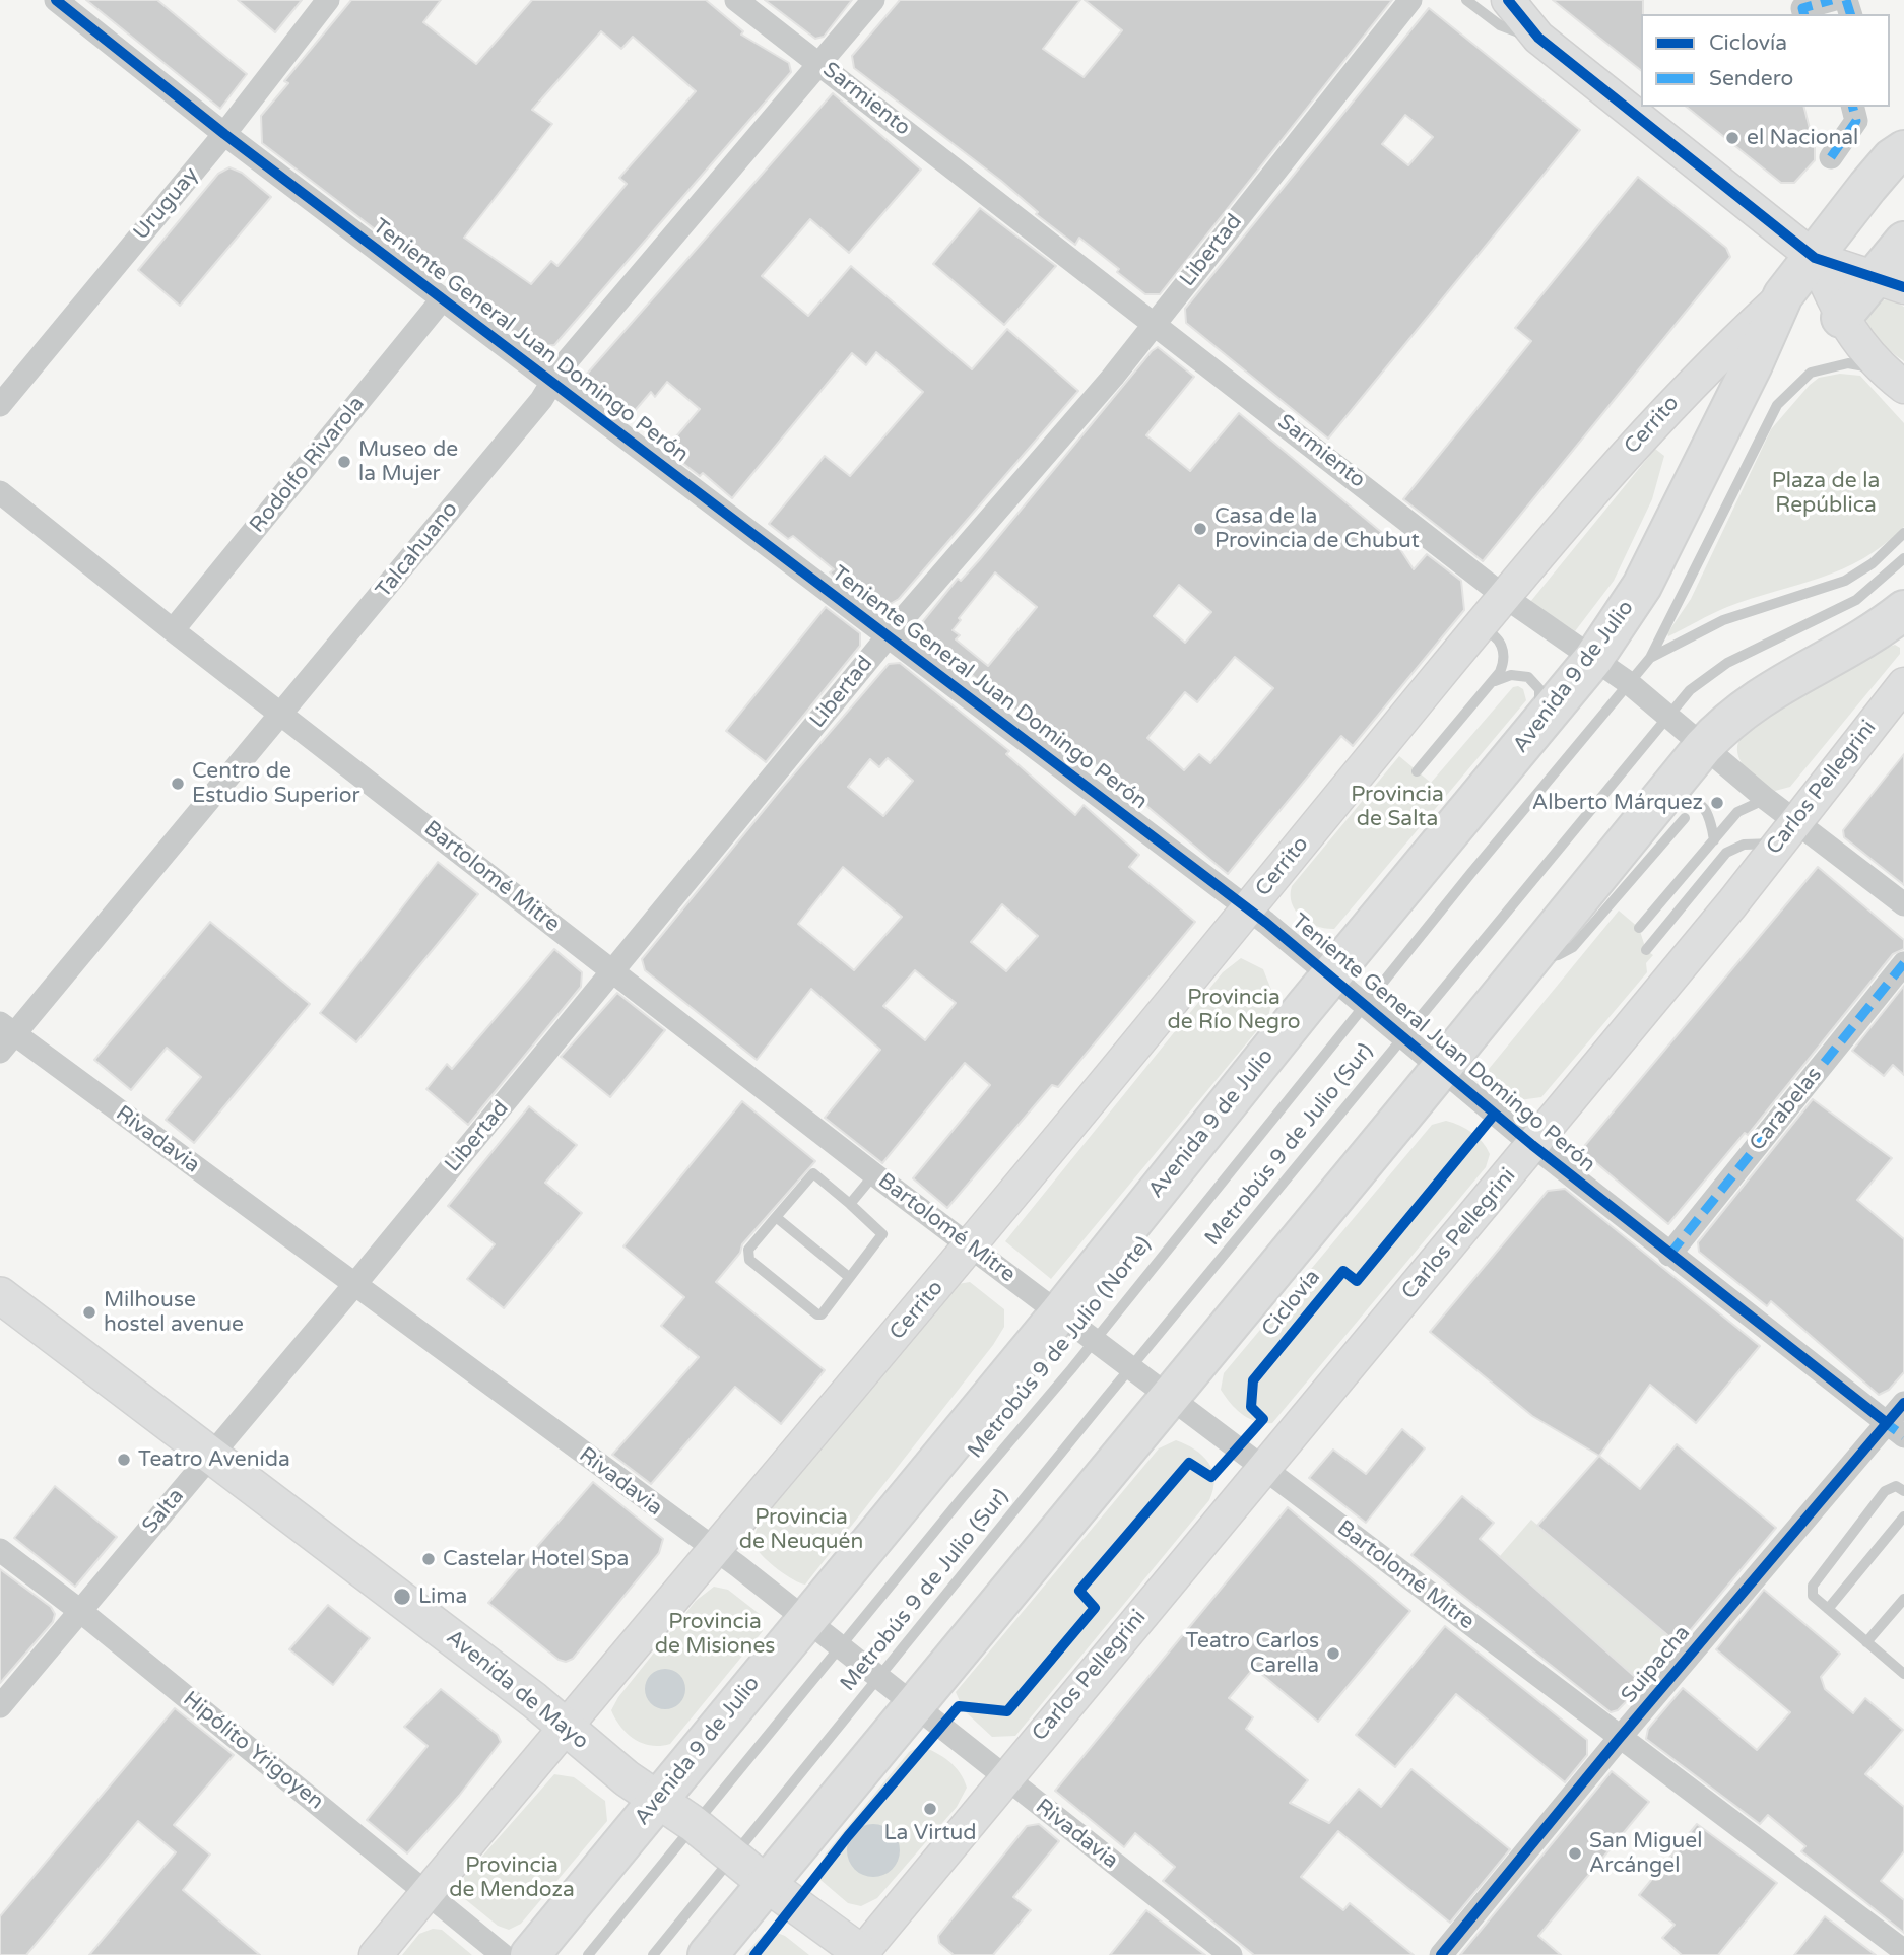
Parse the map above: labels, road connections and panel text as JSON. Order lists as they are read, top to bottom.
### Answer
{
  "streets": {
    "highway": ["Avenida 9 de Julio"],
    "main road": ["Avenida de Mayo"],
    "street": [
      "Sarmiento",
      "Uruguay",
      "Libertad",
      "Teniente General Juan Domingo Perón",
      "Cerrito",
      "Rodolfo Rivarola",
      "Talcahuano",
      "Carlos Pellegrini",
      "Bartolomé Mitre",
      "Carabelas",
      "Rivadavia",
      "Salta",
      "Suipacha",
      "Hipólito Yrigoyen"
    ],
    "lane": ["Metrobús 9 de Julio (Sur)", "Metrobús 9 de Julio (Norte)"],
    "cycle path": ["Ciclovía"]
  },
  "crossings": [
    ["Sarmiento", "Libertad"],
    ["Sarmiento", "Cerrito"],
    ["Sarmiento", "Talcahuano"],
    ["Sarmiento", "Avenida 9 de Julio"],
    ["Sarmiento", "Carlos Pellegrini"],
    ["Sarmiento", "Metrobús 9 de Julio (Sur)"],
    ["Sarmiento", "Metrobús 9 de Julio (Norte)"],
    ["Uruguay", "Teniente General Juan Domingo Perón"],
    ["Libertad", "Teniente General Juan Domingo Perón"],
    ["Libertad", "Bartolomé Mitre"],
    ["Libertad", "Rivadavia"],
    ["Libertad", "Salta"],
    ["Teniente General Juan Domingo Perón", "Cerrito"],
    ["Teniente General Juan Domingo Perón", "Rodolfo Rivarola"],
    ["Teniente General Juan Domingo Perón", "Talcahuano"],
    ["Teniente General Juan Domingo Perón", "Avenida 9 de Julio"],
    ["Teniente General Juan Domingo Perón", "Carlos Pellegrini"],
    ["Teniente General Juan Domingo Perón", "Carabelas"],
    ["Teniente General Juan Domingo Perón", "Metrobús 9 de Julio (Sur)"],
    ["Teniente General Juan Domingo Perón", "Metrobús 9 de Julio (Norte)"],
    ["Teniente General Juan Domingo Perón", "Suipacha"],
    ["Cerrito", "Avenida 9 de Julio"],
    ["Cerrito", "Bartolomé Mitre"],
    ["Cerrito", "Rivadavia"],
    ["Rodolfo Rivarola", "Bartolomé Mitre"],
    ["Talcahuano", "Bartolomé Mitre"],
    ["Talcahuano", "Rivadavia"],
    ["Avenida 9 de Julio", "Bartolomé Mitre"],
    ["Avenida 9 de Julio", "Rivadavia"],
    ["Avenida 9 de Julio", "Avenida de Mayo"],
    ["Carlos Pellegrini", "Bartolomé Mitre"],
    ["Carlos Pellegrini", "Rivadavia"],
    ["Carlos Pellegrini", "Avenida de Mayo"],
    ["Bartolomé Mitre", "Metrobús 9 de Julio (Sur)"],
    ["Bartolomé Mitre", "Metrobús 9 de Julio (Norte)"],
    ["Bartolomé Mitre", "Suipacha"],
    ["Rivadavia", "Metrobús 9 de Julio (Sur)"],
    ["Rivadavia", "Metrobús 9 de Julio (Norte)"],
    ["Rivadavia", "Salta"],
    ["Metrobús 9 de Julio (Sur)", "Avenida de Mayo"],
    ["Metrobús 9 de Julio (Norte)", "Avenida de Mayo"],
    ["Salta", "Avenida de Mayo"],
    ["Salta", "Hipólito Yrigoyen"]
  ],
  "parks": [
    "Plaza de la República",
    "Provincia de Salta",
    "Provincia de Río Negro",
    "Provincia de Neuquén",
    "Provincia de Misiones",
    "Provincia de Mendoza"
  ],
  "places": [
    "el Nacional",
    "Museo de la Mujer",
    "Casa de la Provincia de Chubut",
    "Centro de Estudio Superior",
    "Alberto Márquez",
    "Milhouse hostel avenue",
    "Teatro Avenida",
    "Castelar Hotel Spa",
    "Lima",
    "Teatro Carlos Carella",
    "La Virtud",
    "San Miguel Arcángel"
  ],
  "legend": ["Ciclovía", "Sendero"]
}
